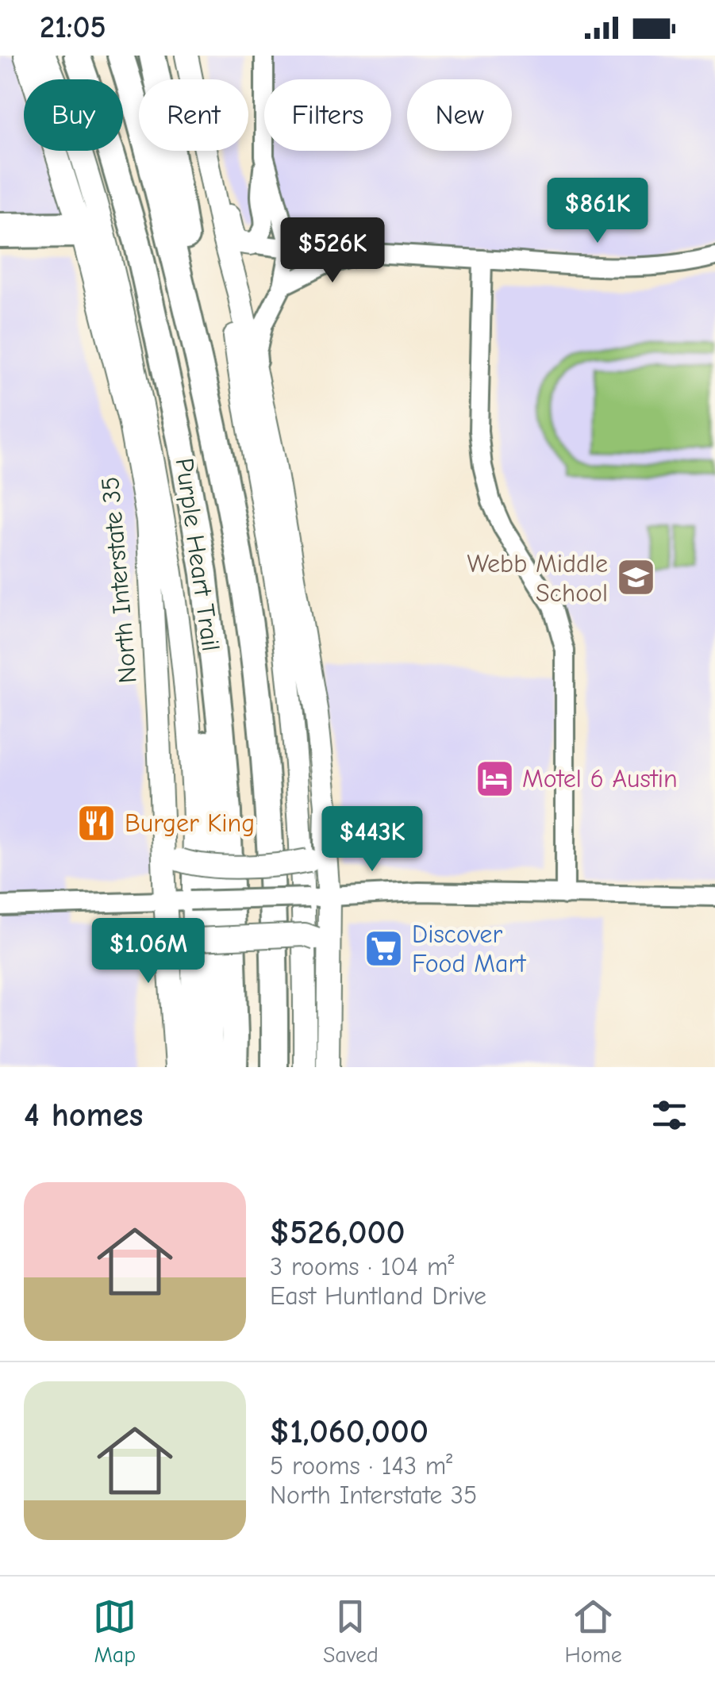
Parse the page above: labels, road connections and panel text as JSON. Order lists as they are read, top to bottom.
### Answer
{
  "streets": {
    "highway": ["Purple Heart Trail"],
    "main road": ["North Interstate 35"]
  },
  "places": {
    "school or university": ["Webb Middle School"],
    "hotel": ["Motel 6 Austin"],
    "restaurant": ["Burger King"],
    "supermarket": ["Discover Food Mart"]
  },
  "page": {
    "status": "21:05",
    "chip": [
      "Buy",
      "Rent",
      "Filters",
      "New"
    ],
    "price": [
      "$861K",
      "$526K",
      "$443K",
      "$1.06M"
    ],
    "heading": "4 homes",
    "list": [
      {
        "name": "$526,000",
        "note": "3 rooms · 104 m² · East Huntland Drive"
      },
      {
        "name": "$1,060,000",
        "note": "5 rooms · 143 m² · North Interstate 35"
      }
    ],
    "tabs": ["Map", "Saved", "Home"]
  }
}
